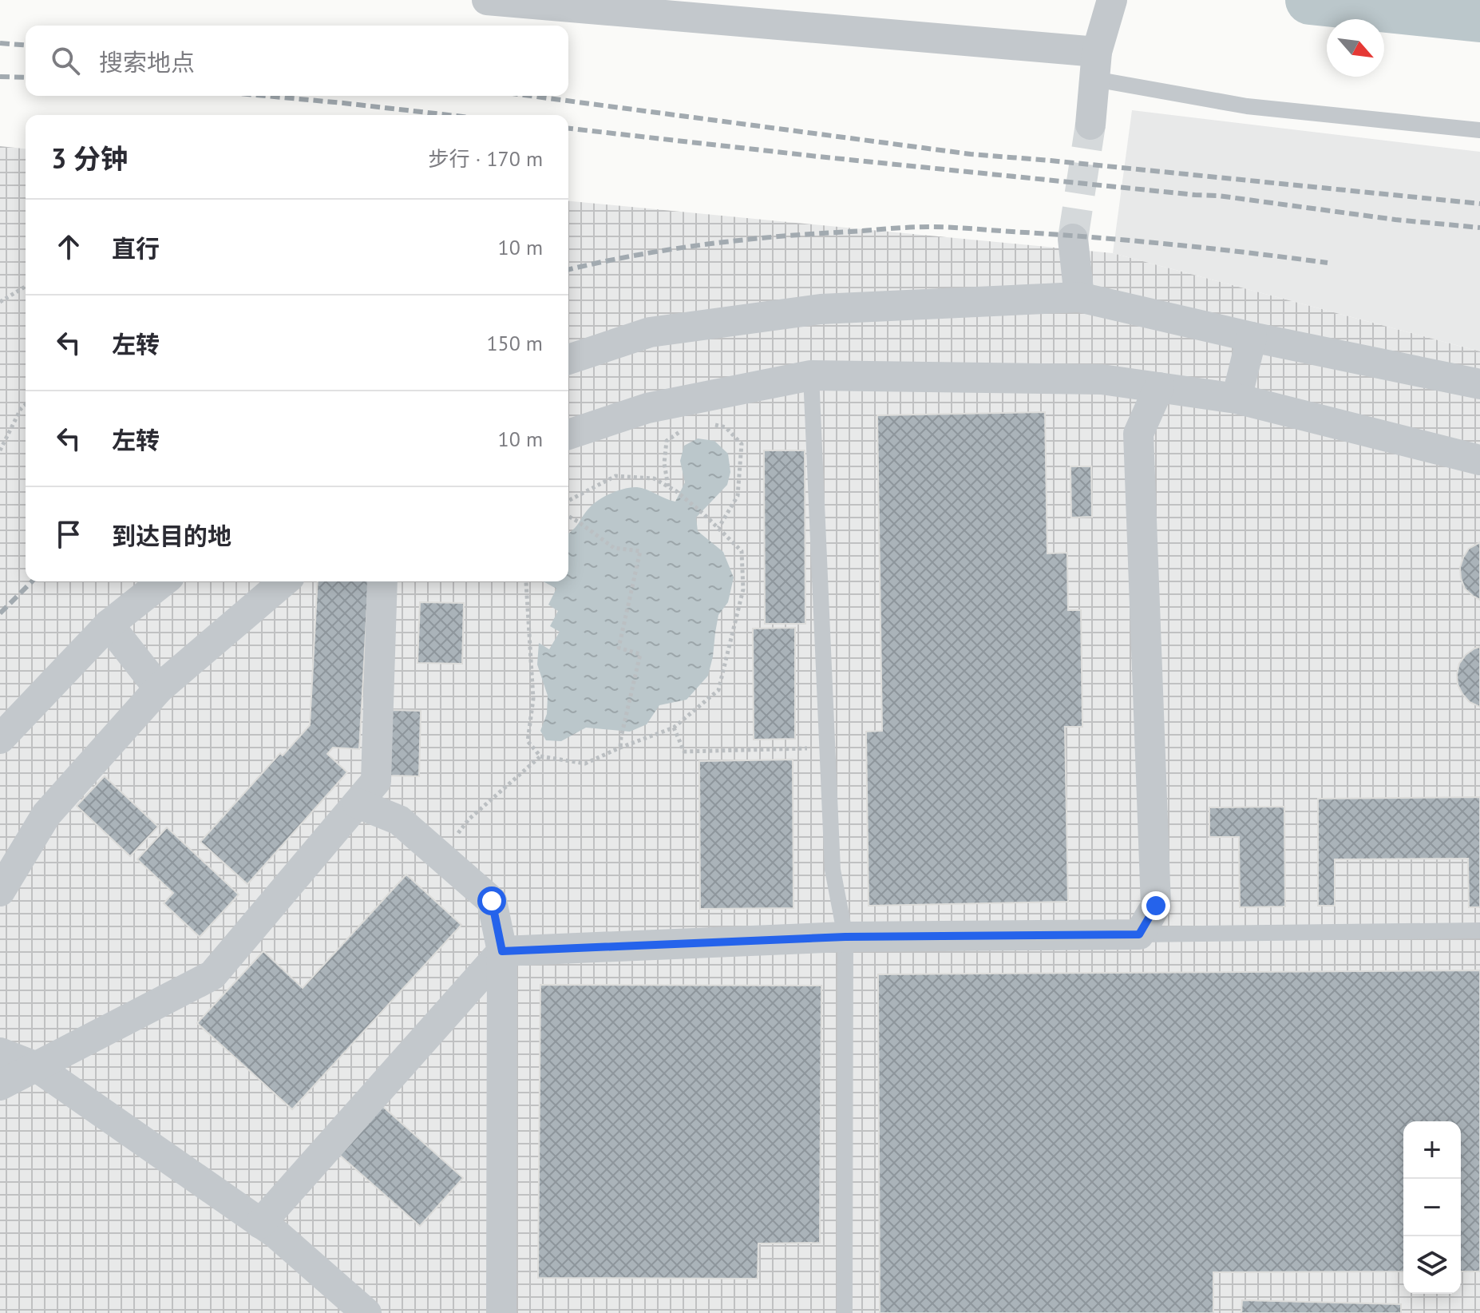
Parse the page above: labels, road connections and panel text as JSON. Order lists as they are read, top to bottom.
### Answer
{
  "north": "bottom right",
  "page": {
    "search": "搜索地点",
    "heading": ["3 分钟", "步行 · 170 m"],
    "list": [
      ["直行", "10 m"],
      ["左转", "150 m"],
      ["左转", "10 m"],
      "到达目的地"
    ],
    "map_buttons": ["+", "−"]
  }
}
